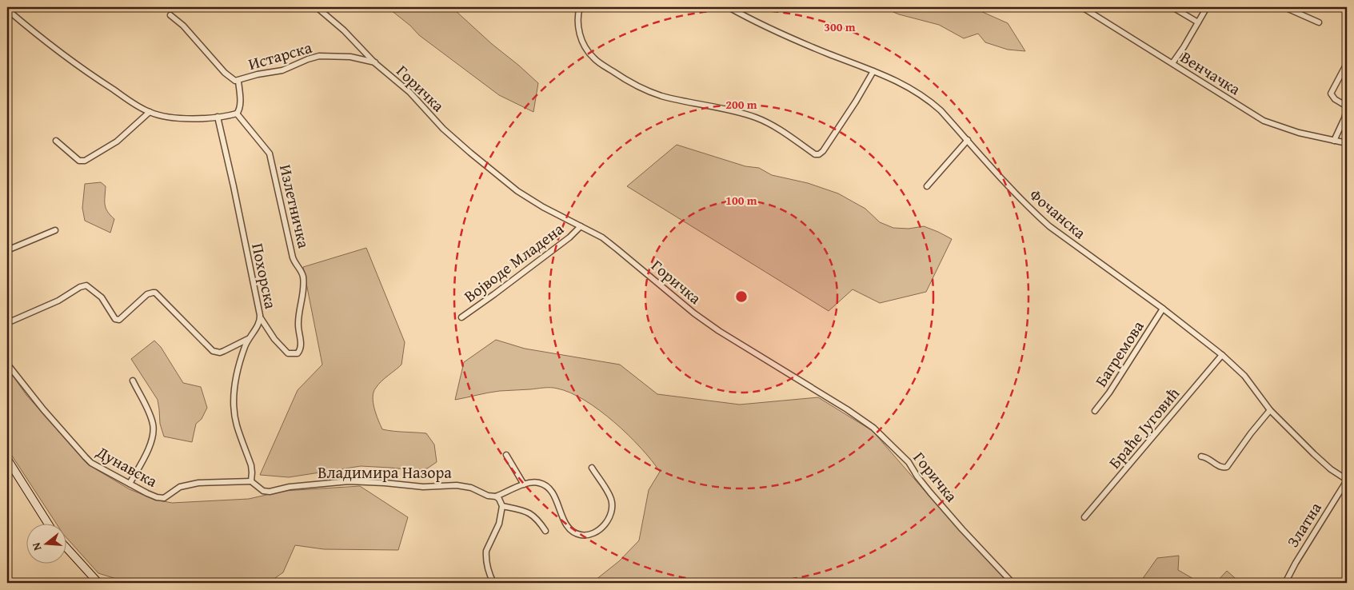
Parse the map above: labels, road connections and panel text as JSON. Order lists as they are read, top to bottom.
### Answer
{
  "streets": {
    "street": [
      "Истарска",
      "Венчачка",
      "Горичка",
      "Излетничка",
      "Фочанска",
      "Војводе Младена",
      "Похорска",
      "Багремова",
      "Браће Југовић",
      "Дунавска",
      "Владимира Назора",
      "Златна"
    ]
  },
  "crossings": [
    ["Истарска", "Горичка"],
    ["Горичка", "Војводе Младена"],
    ["Излетничка", "Похорска"],
    ["Фочанска", "Багремова"],
    ["Фочанска", "Браће Југовић"],
    ["Фочанска", "Златна"],
    ["Похорска", "Дунавска"],
    ["Похорска", "Владимира Назора"],
    ["Дунавска", "Владимира Назора"]
  ],
  "north": "left",
  "rings": ["300 m", "200 m", "100 m"]
}
